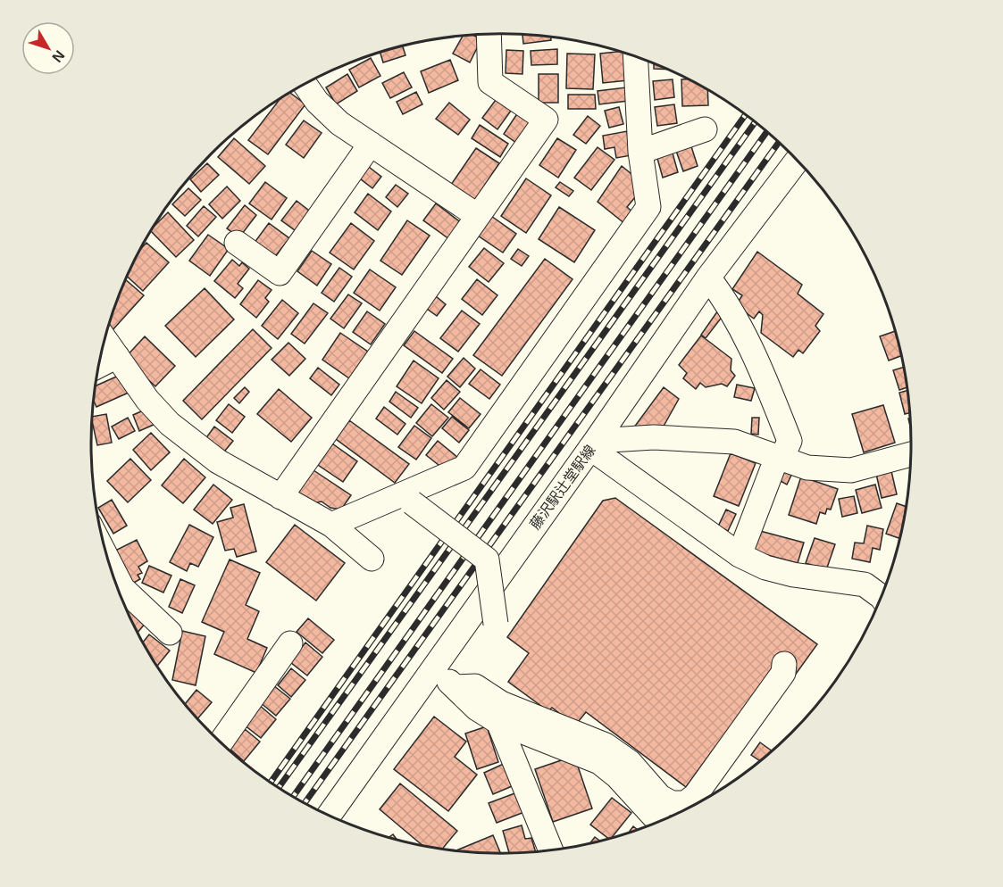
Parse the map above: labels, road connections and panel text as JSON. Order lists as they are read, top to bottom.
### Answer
{
  "streets": {
    "street": ["藤沢駅辻堂駅線"]
  },
  "north": "bottom right"
}
